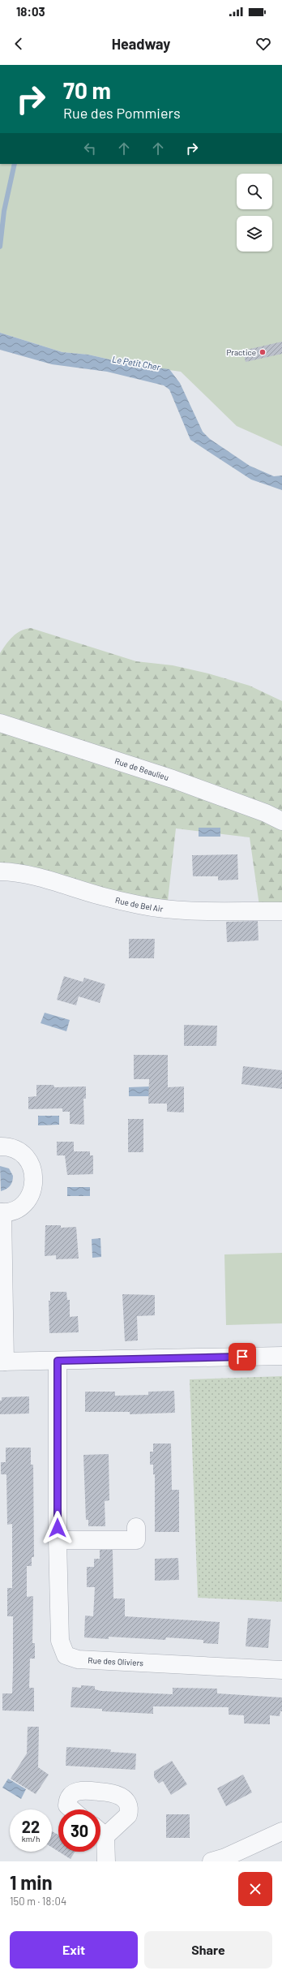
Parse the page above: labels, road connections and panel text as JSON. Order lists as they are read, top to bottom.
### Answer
{
  "streets": {
    "street": ["Rue de Beaulieu", "Rue de Bel Air", "Rue des Oliviers"]
  },
  "water": ["Le Petit Cher"],
  "places": ["Practice"],
  "page": {
    "status": "18:03",
    "header": "Headway",
    "turn": ["70 m", "Rue des Pommiers"],
    "speed": "22 km/h",
    "limit": "30",
    "heading": ["1 min", "150 m · 18:04"],
    "buttons": ["Exit", "Share"]
  }
}
